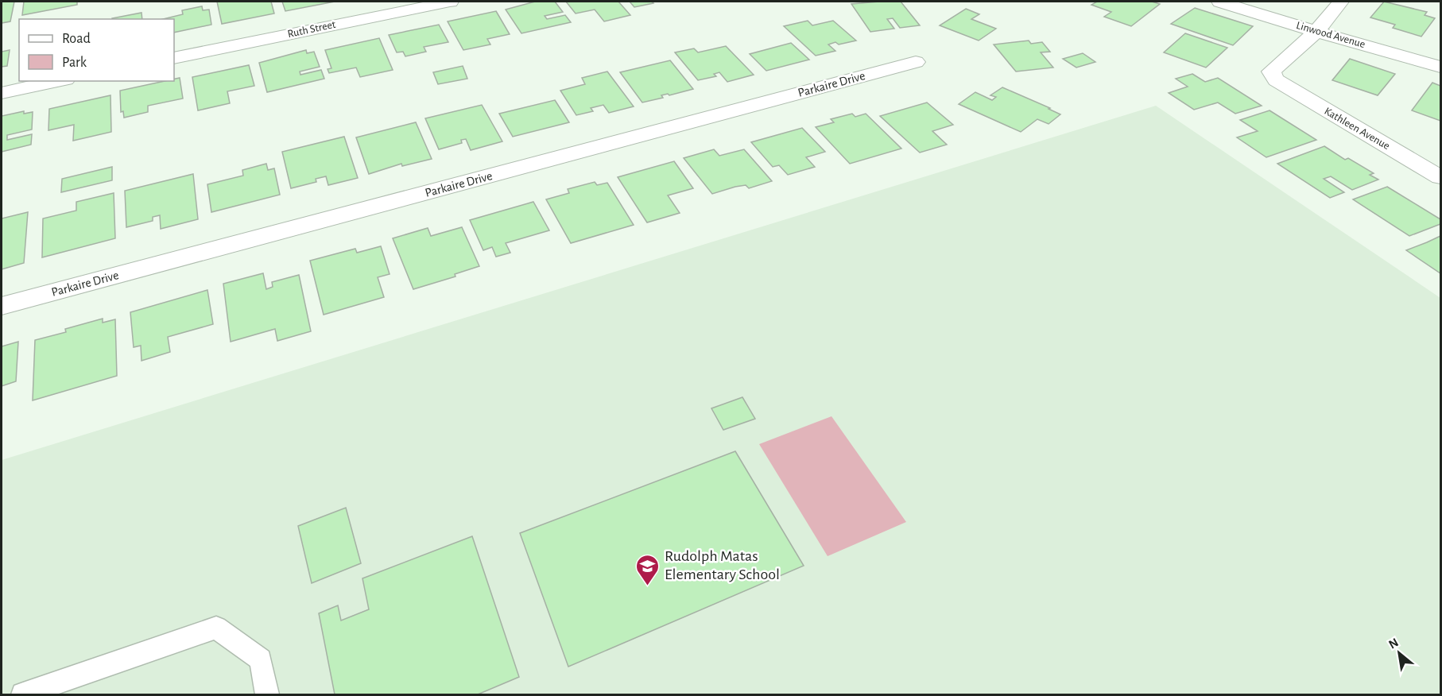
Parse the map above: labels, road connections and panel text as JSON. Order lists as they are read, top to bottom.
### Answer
{
  "streets": {
    "street": [
      "Ruth Street",
      "Linwood Avenue",
      "Parkaire Drive",
      "Kathleen Avenue"
    ]
  },
  "crossings": [
    ["Linwood Avenue", "Kathleen Avenue"]
  ],
  "places": {
    "school or university": ["Rudolph Matas Elementary School"]
  },
  "legend": ["Road", "Park"],
  "north": "top left"
}
